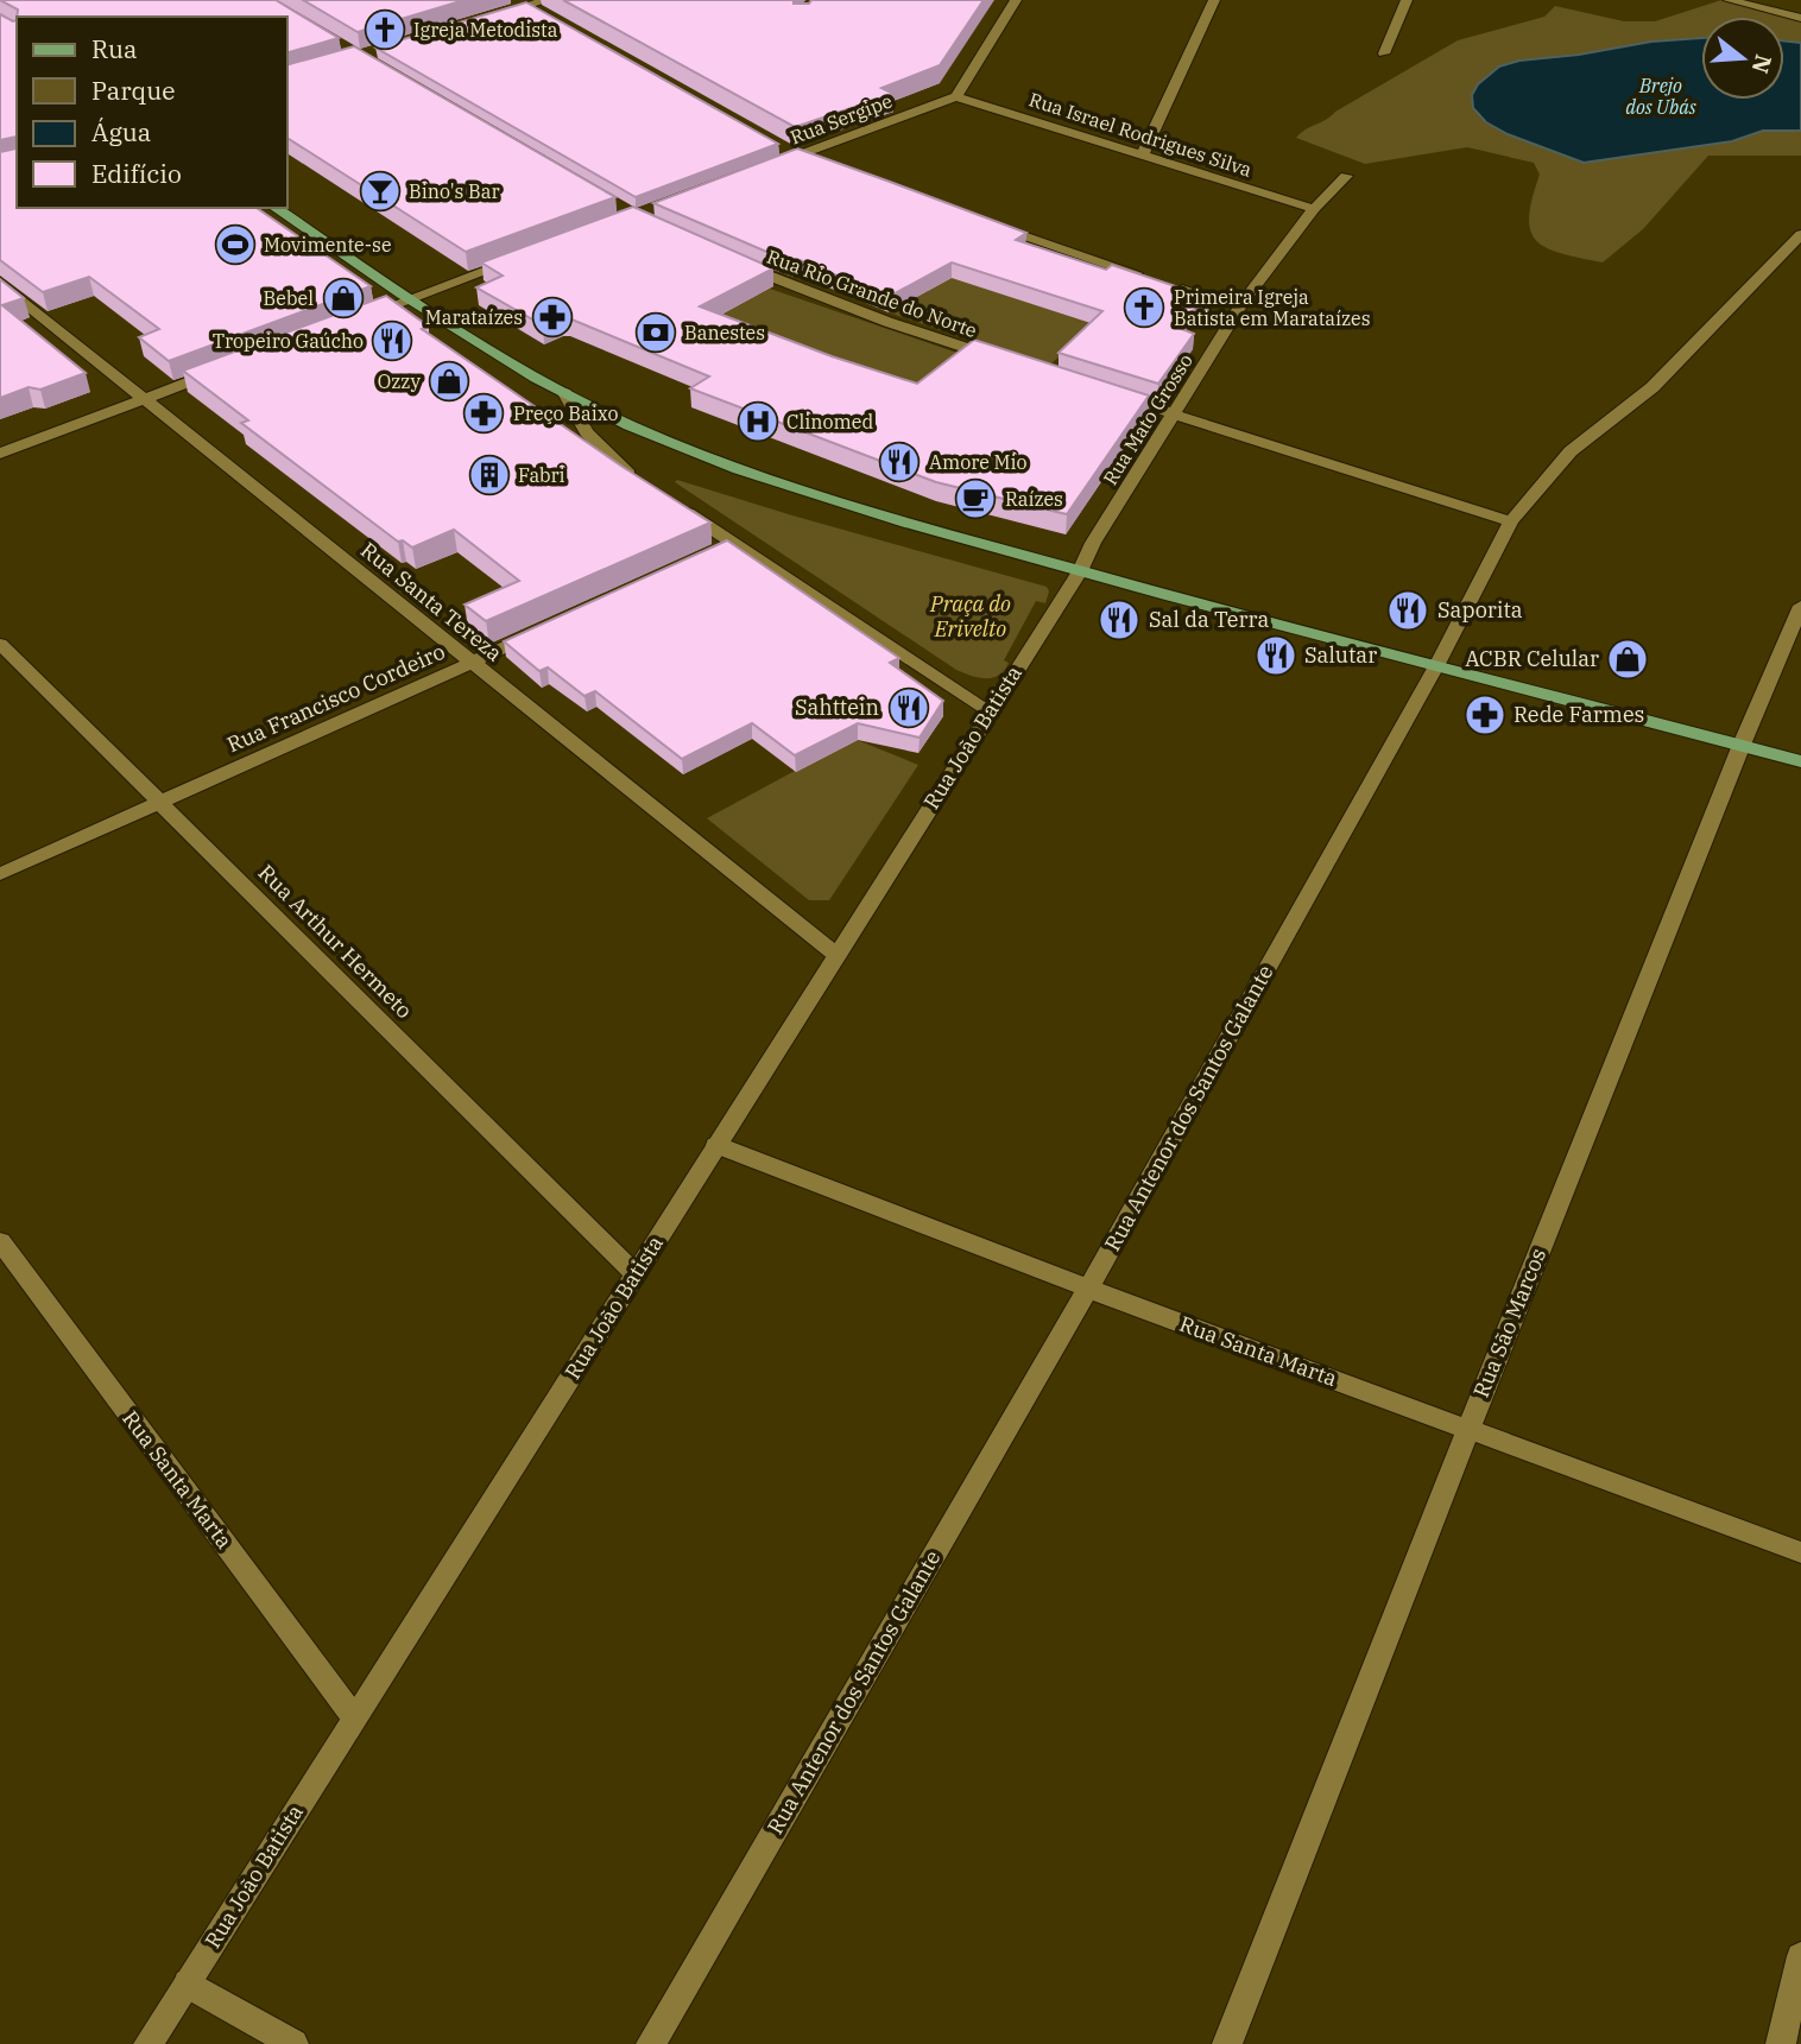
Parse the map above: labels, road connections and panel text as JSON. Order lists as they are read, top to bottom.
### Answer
{
  "streets": {
    "street": [
      "Rua Sergipe",
      "Rua Israel Rodrigues Silva",
      "Rua Rio Grande do Norte",
      "Rua Mato Grosso",
      "Rua Santa Tereza",
      "Rua Francisco Cordeiro",
      "Rua João Batista",
      "Rua Arthur Hermeto",
      "Rua Antenor dos Santos Galante",
      "Rua São Marcos",
      "Rua Santa Marta"
    ]
  },
  "crossings": [
    ["Rua Sergipe", "Rua Israel Rodrigues Silva"],
    ["Rua Israel Rodrigues Silva", "Rua Mato Grosso"],
    ["Rua Mato Grosso", "Rua João Batista"],
    ["Rua Santa Tereza", "Rua Francisco Cordeiro"],
    ["Rua Santa Tereza", "Rua João Batista"],
    ["Rua Francisco Cordeiro", "Rua Arthur Hermeto"],
    ["Rua João Batista", "Rua Arthur Hermeto"],
    ["Rua João Batista", "Rua Santa Marta"],
    ["Rua Antenor dos Santos Galante", "Rua Santa Marta"],
    ["Rua São Marcos", "Rua Santa Marta"]
  ],
  "water": ["Brejo dos Ubás"],
  "parks": ["Praça do Erivelto"],
  "places": {
    "church": ["Igreja Metodista", "Primeira Igreja Batista em Marataízes"],
    "bar": ["Bino's Bar"],
    "sports": ["Movimente-se"],
    "shop": ["Bebel", "Ozzy", "ACBR Celular"],
    "pharmacy": ["Marataízes", "Preço Baixo", "Rede Farmes"],
    "bank": ["Banestes"],
    "restaurant": [
      "Tropeiro Gaúcho",
      "Amore Mio",
      "Saporita",
      "Sal da Terra",
      "Salutar",
      "Sahttein"
    ],
    "hospital": ["Clinomed"],
    "building": ["Fabri"],
    "cafe": ["Raízes"]
  },
  "legend": [
    "Rua",
    "Parque",
    "Água",
    "Edifício"
  ],
  "north": "right"
}
